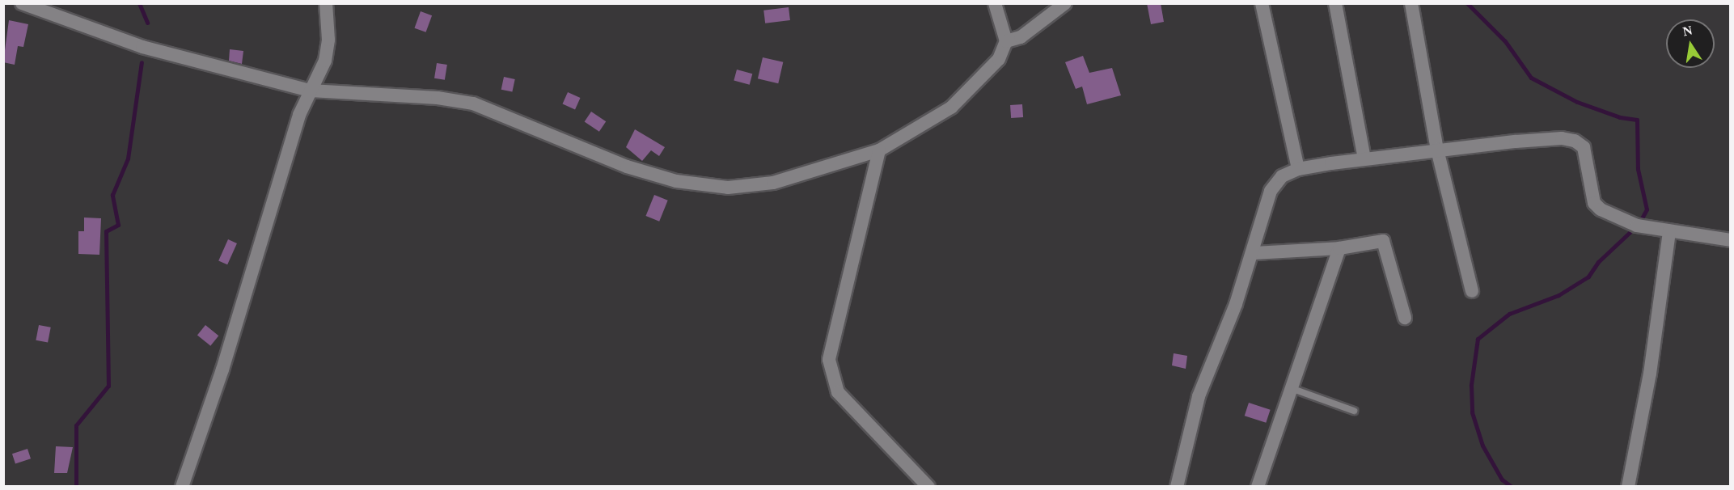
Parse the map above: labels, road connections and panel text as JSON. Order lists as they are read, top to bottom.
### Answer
{
  "north": "top"
}
